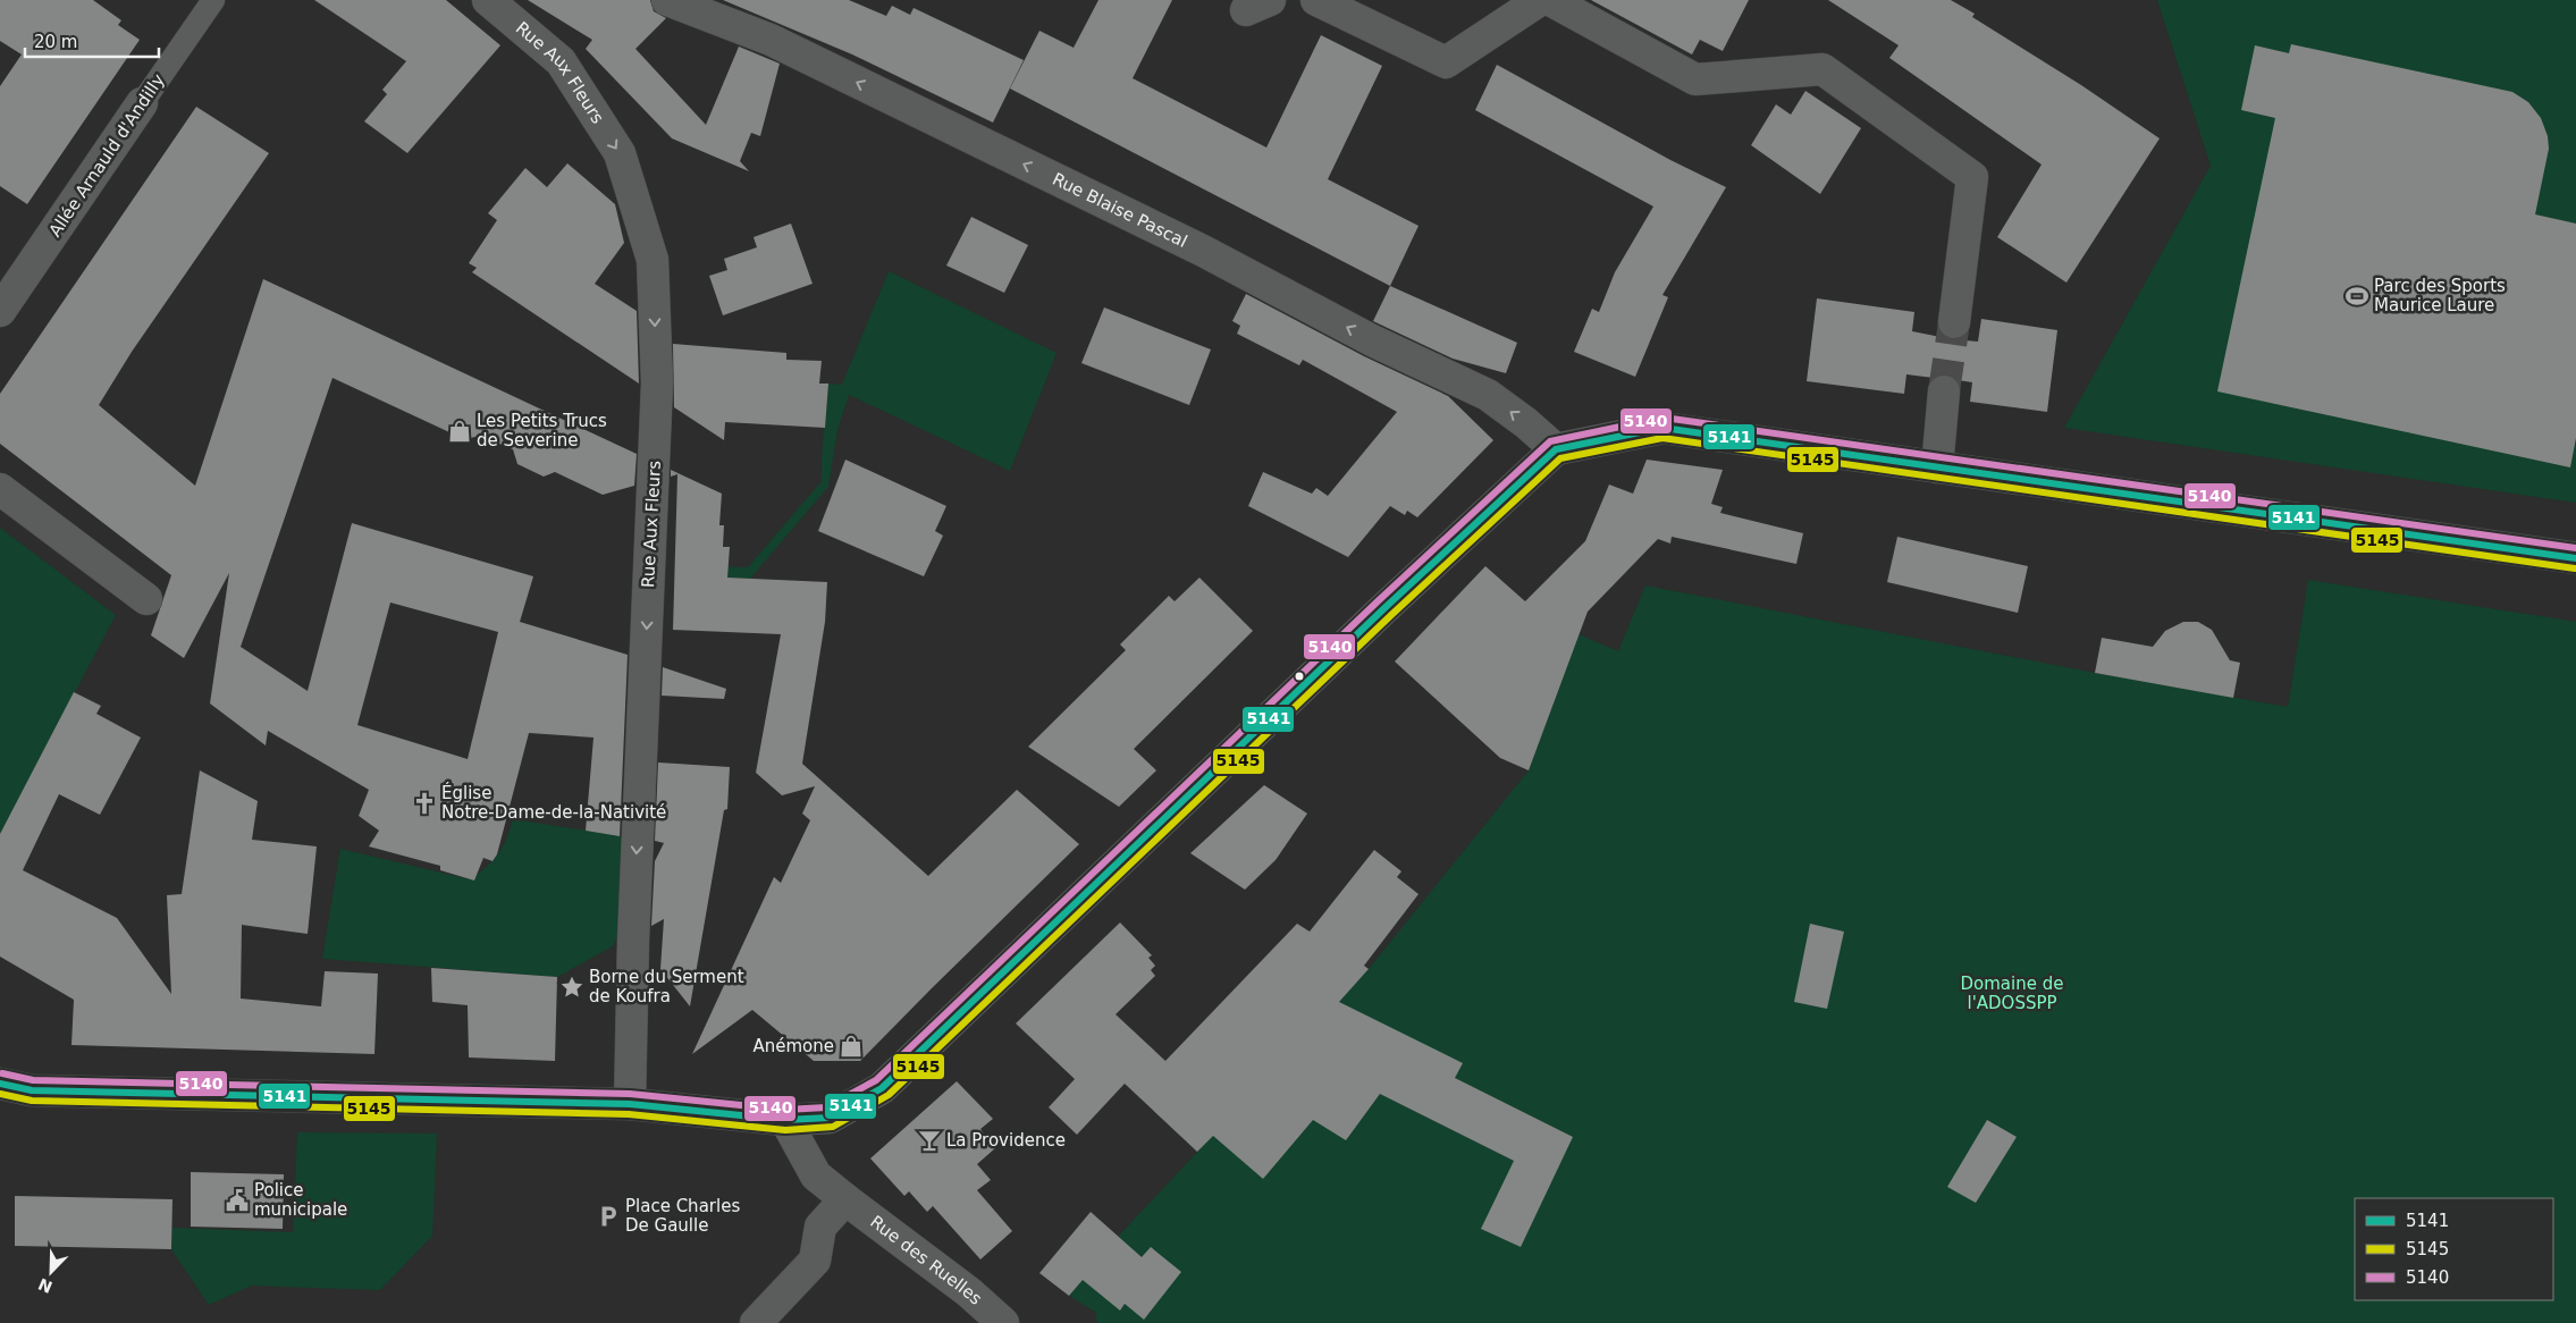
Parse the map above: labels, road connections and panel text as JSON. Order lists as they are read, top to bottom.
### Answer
{
  "streets": {
    "street": [
      "Rue Aux Fleurs",
      "Allée Arnauld d'Andilly",
      "Rue Blaise Pascal",
      "Rue des Ruelles"
    ]
  },
  "one_way": ["Rue Aux Fleurs", "Rue Blaise Pascal"],
  "parks": ["Domaine de l'ADOSSPP"],
  "places": {
    "sports": ["Parc des Sports Maurice Laure"],
    "shop": ["Les Petits Trucs de Severine", "Anémone"],
    "church": ["Église Notre-Dame-de-la-Nativité"],
    "place": ["Borne du Serment de Koufra"],
    "bar": ["La Providence"],
    "public building": ["Police municipale"],
    "parking": ["Place Charles De Gaulle"]
  },
  "lines": ["transit line 5140", "transit line 5141", "transit line 5145"],
  "legend": ["5141", "5145", "5140"],
  "scale_bar": "20 m",
  "north": "bottom left"
}
